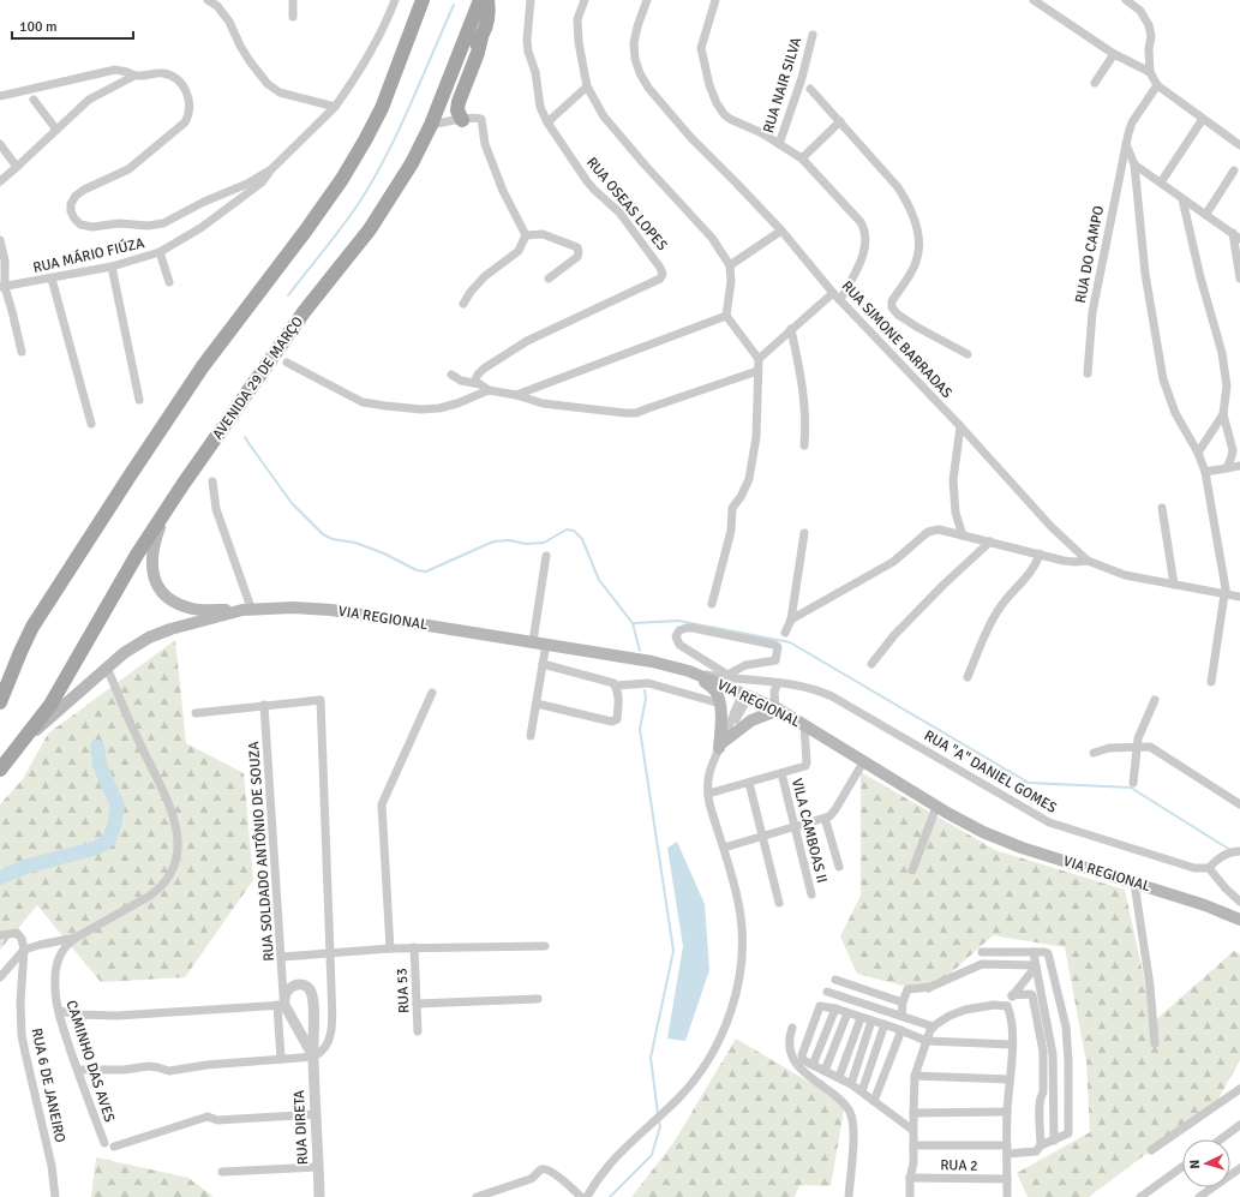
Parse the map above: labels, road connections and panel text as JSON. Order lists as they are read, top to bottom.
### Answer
{
  "streets": {
    "main road": ["AVENIDA 29 DE MARÇO", "VIA REGIONAL"],
    "street": [
      "RUA NAIR SILVA",
      "RUA OSEAS LOPES",
      "RUA DO CAMPO",
      "RUA MÁRIO FIÚZA",
      "RUA SIMONE BARRADAS",
      "RUA \"A\" DANIEL GOMES",
      "VILA CAMBOAS II",
      "RUA SOLDADO ANTÔNIO DE SOUZA",
      "RUA 53",
      "CAMINHO DAS AVES",
      "RUA 6 DE JANEIRO",
      "RUA DIRETA",
      "RUA 2"
    ]
  },
  "crossings": [
    ["AVENIDA 29 DE MARÇO", "VIA REGIONAL"],
    ["VIA REGIONAL", "RUA \"A\" DANIEL GOMES"],
    ["RUA SOLDADO ANTÔNIO DE SOUZA", "RUA DIRETA"]
  ],
  "scale_bar": "100 m",
  "north": "left"
}
